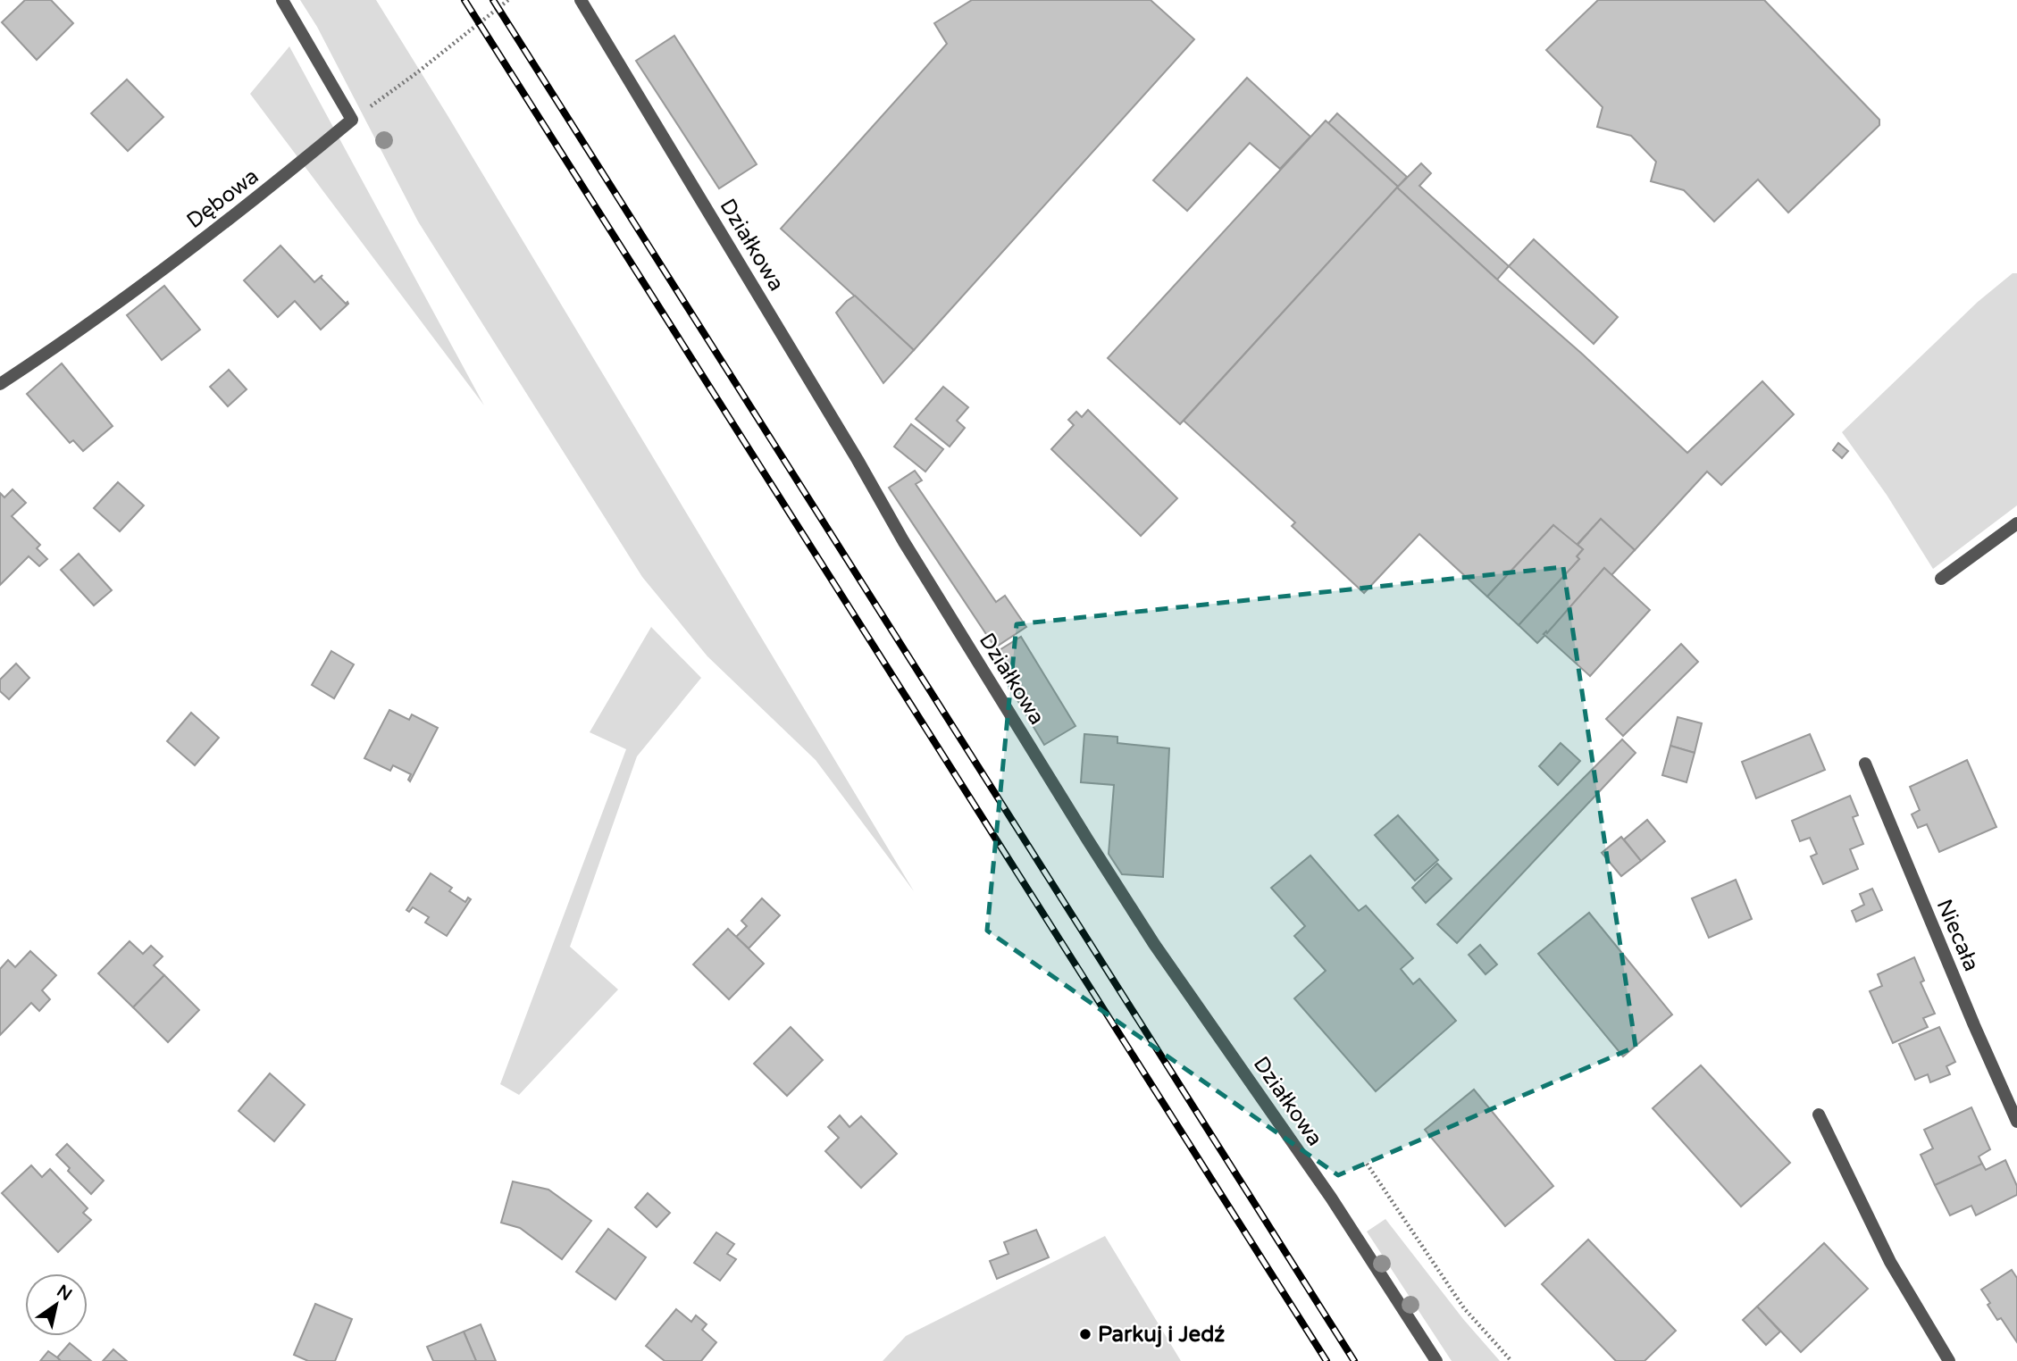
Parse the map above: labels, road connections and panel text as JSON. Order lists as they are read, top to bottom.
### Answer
{
  "streets": {
    "street": ["Dębowa", "Działkowa", "Niecała"]
  },
  "places": ["Parkuj i Jedź"],
  "north": "top right"
}
